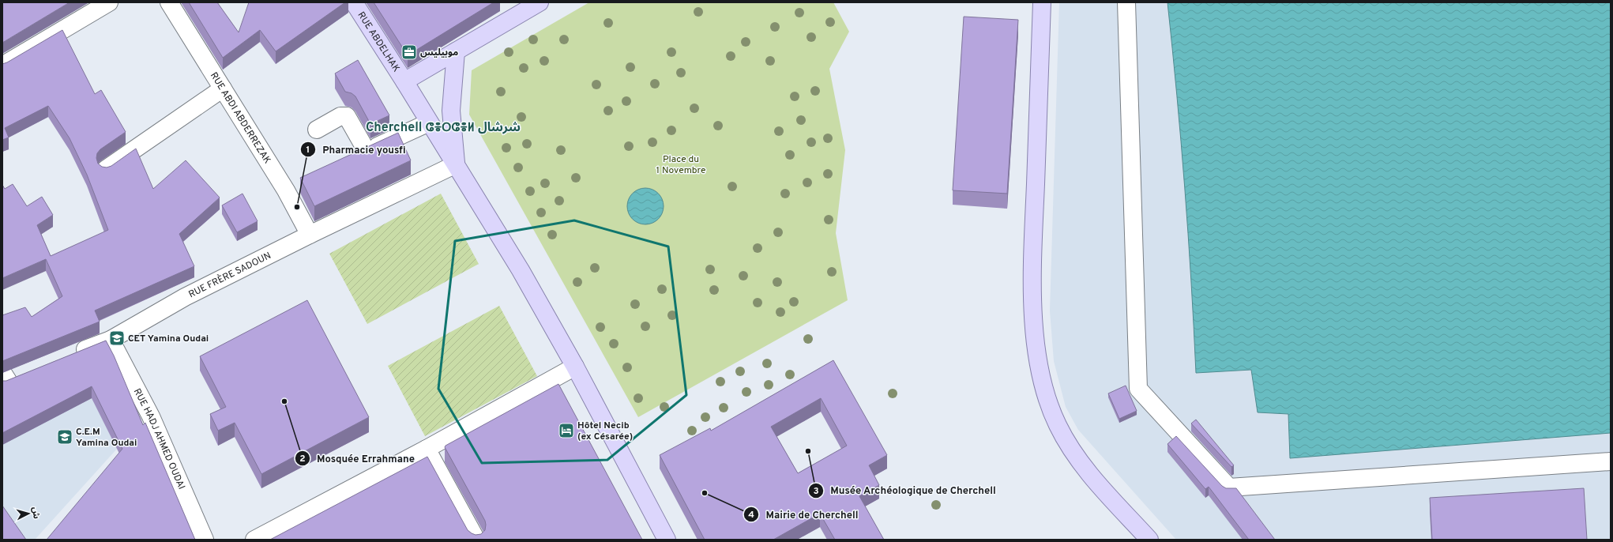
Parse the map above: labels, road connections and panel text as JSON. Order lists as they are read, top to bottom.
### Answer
{
  "streets": {
    "main road": ["RUE ABDELHAK"],
    "street": ["RUE ABDI ABDERREZAK", "RUE FRÈRE SADOUN", "RUE HADJ AHMED OUDAI"]
  },
  "crossings": [
    ["RUE ABDELHAK", "RUE FRÈRE SADOUN"],
    ["RUE ABDI ABDERREZAK", "RUE FRÈRE SADOUN"],
    ["RUE FRÈRE SADOUN", "RUE HADJ AHMED OUDAI"]
  ],
  "districts": ["Cherchell ⵛⴻⵔⵛⴻⵍ شرشال"],
  "parks": ["Place du 1 Novembre"],
  "places": {
    "office": ["موبيليس"],
    "other": [
      "Pharmacie yousfi",
      "Mosquée Errahmane",
      "Musée Archéologique de Cherchell",
      "Mairie de Cherchell"
    ],
    "school or university": ["CET Yamina Oudai", "C.E.M Yamina Oudai"],
    "hotel": ["Hôtel Necib (ex Césarée)"]
  },
  "north": "right"
}
